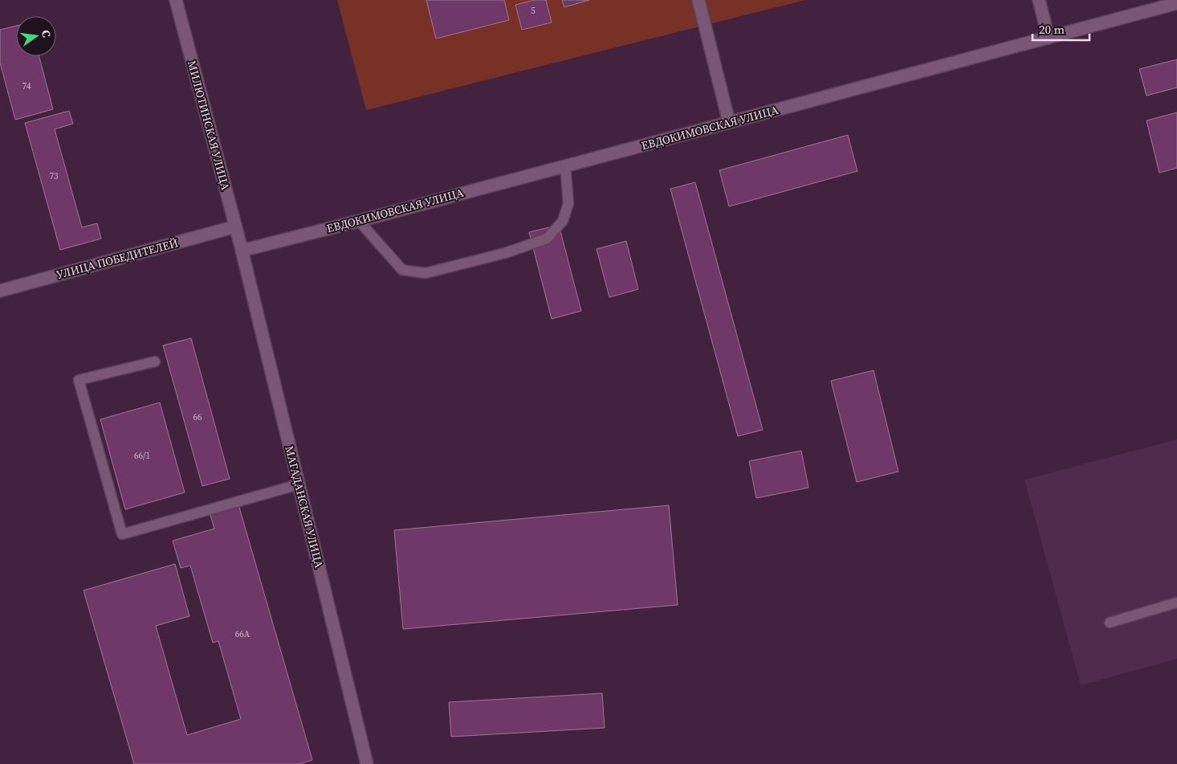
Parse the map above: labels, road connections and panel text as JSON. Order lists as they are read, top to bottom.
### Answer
{
  "streets": {
    "main road": [
      "МИЛЮТИНСКАЯ УЛИЦА",
      "ЕВДОКИМОВСКАЯ УЛИЦА",
      "УЛИЦА ПОБЕДИТЕЛЕЙ",
      "МАГАДАНСКАЯ УЛИЦА"
    ]
  },
  "crossings": [
    ["МИЛЮТИНСКАЯ УЛИЦА", "ЕВДОКИМОВСКАЯ УЛИЦА"],
    ["МИЛЮТИНСКАЯ УЛИЦА", "УЛИЦА ПОБЕДИТЕЛЕЙ"],
    ["МИЛЮТИНСКАЯ УЛИЦА", "МАГАДАНСКАЯ УЛИЦА"],
    ["ЕВДОКИМОВСКАЯ УЛИЦА", "МАГАДАНСКАЯ УЛИЦА"]
  ],
  "house_numbers": [
    "5",
    "74",
    "73",
    "66",
    "66/1",
    "66А"
  ],
  "scale_bar": "20 m",
  "north": "right"
}
